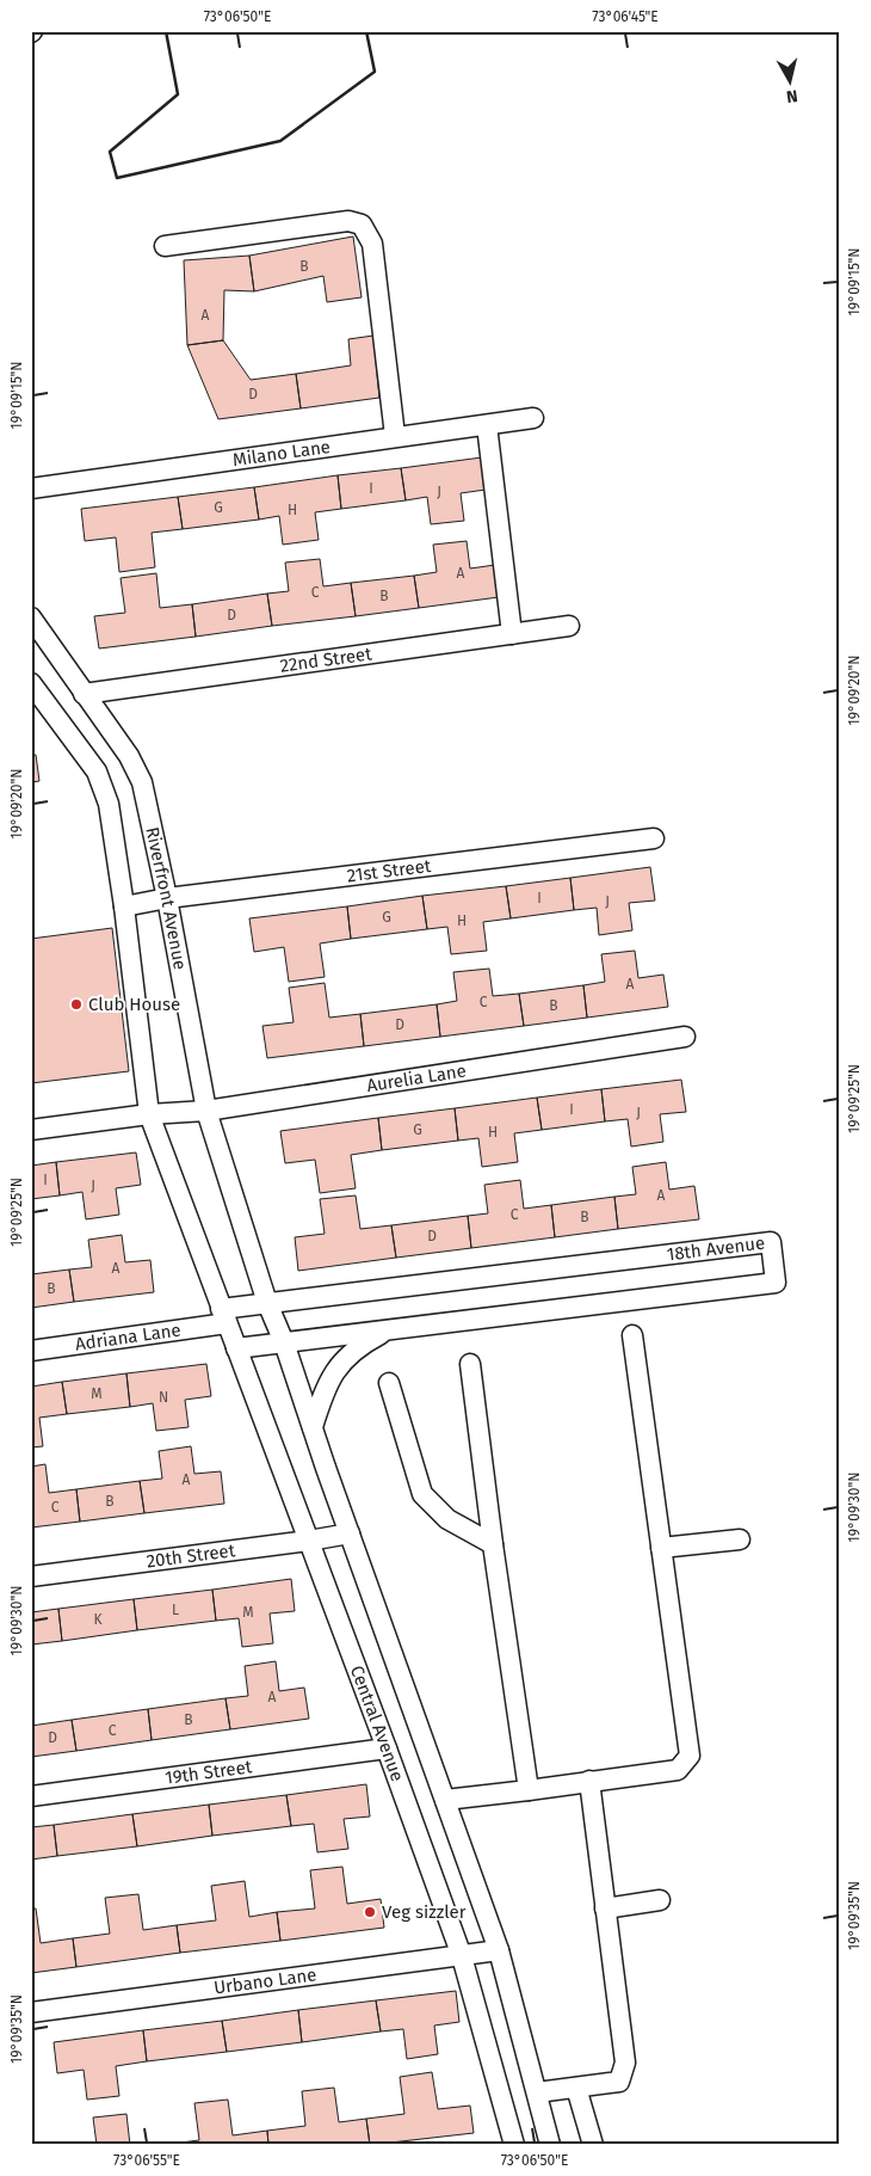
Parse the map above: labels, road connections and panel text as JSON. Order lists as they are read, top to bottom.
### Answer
{
  "streets": {
    "street": [
      "Milano Lane",
      "22nd Street",
      "21st Street",
      "Riverfront Avenue",
      "Aurelia Lane",
      "18th Avenue",
      "Adriana Lane",
      "20th Street",
      "Central Avenue",
      "19th Street",
      "Urbano Lane"
    ]
  },
  "crossings": [
    ["22nd Street", "Riverfront Avenue"],
    ["21st Street", "Riverfront Avenue"],
    ["Riverfront Avenue", "Aurelia Lane"],
    ["Riverfront Avenue", "18th Avenue"],
    ["18th Avenue", "Adriana Lane"],
    ["18th Avenue", "Central Avenue"],
    ["Adriana Lane", "Central Avenue"],
    ["20th Street", "Central Avenue"],
    ["Central Avenue", "19th Street"],
    ["Central Avenue", "Urbano Lane"]
  ],
  "places": ["Club House", "Veg sizzler"],
  "house_numbers": [
    "B",
    "A",
    "D",
    "I",
    "J",
    "G",
    "H",
    "A",
    "C",
    "B",
    "D",
    "I",
    "J",
    "G",
    "H",
    "A",
    "C",
    "B",
    "D",
    "I",
    "J",
    "G",
    "H",
    "I",
    "J",
    "A",
    "C",
    "B",
    "D",
    "A",
    "B",
    "M",
    "N",
    "A",
    "B",
    "C",
    "L",
    "M",
    "K",
    "A",
    "B",
    "C",
    "D"
  ],
  "north": "bottom",
  "coordinates": [
    "73°06'50\"E",
    "73°06'45\"E",
    "19°09'15\"N",
    "19°09'20\"N",
    "19°09'25\"N",
    "19°09'30\"N",
    "19°09'35\"N",
    "73°06'55\"E"
  ]
}
